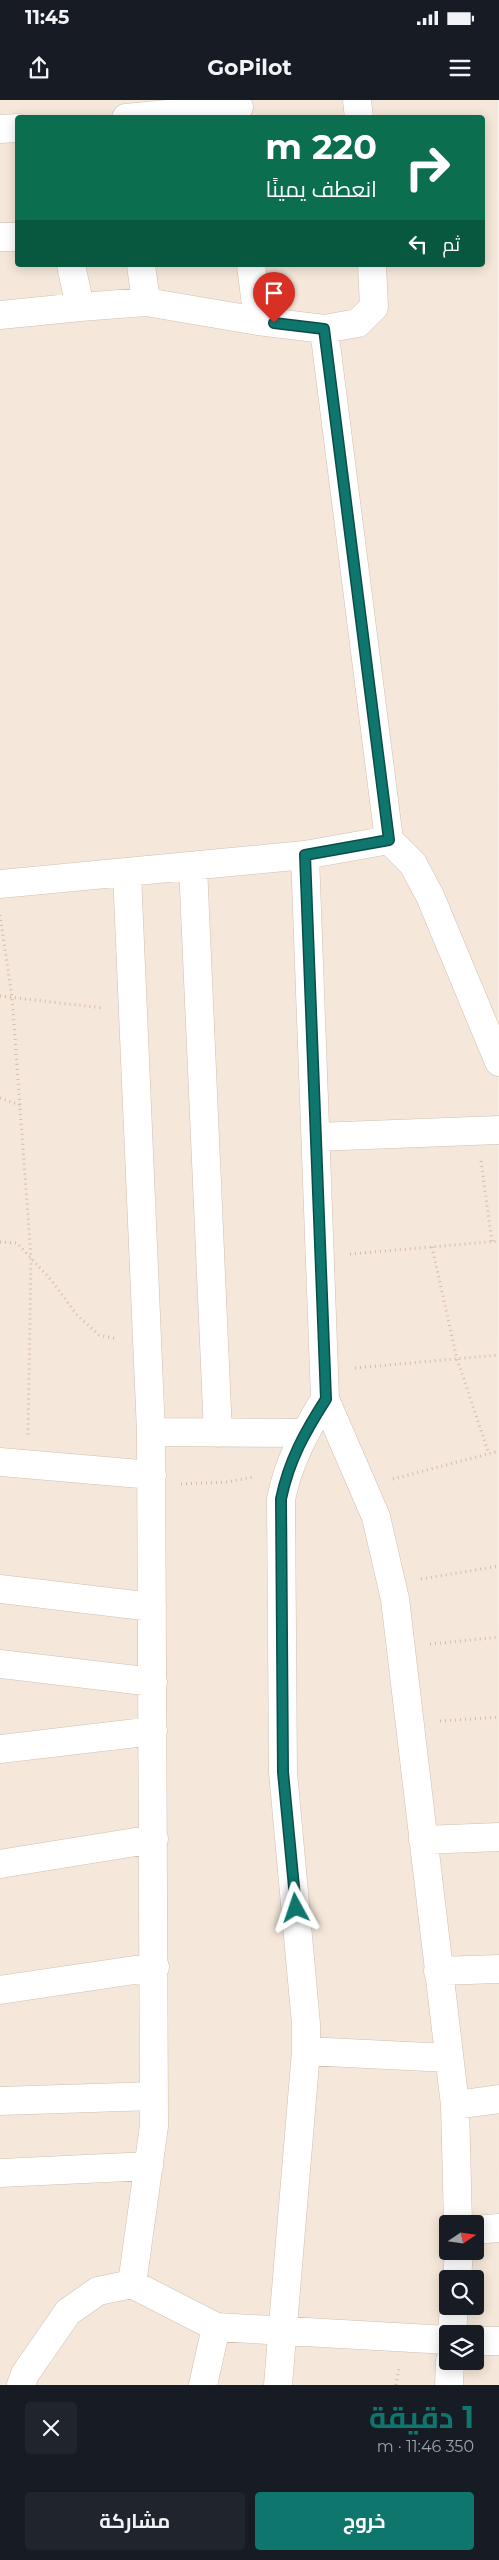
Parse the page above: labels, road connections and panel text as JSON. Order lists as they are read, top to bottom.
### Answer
{
  "north": "right",
  "page": {
    "status": "11:45",
    "header": "GoPilot",
    "turn": ["220 m", "انعطف يمينًا"],
    "then": "ثم",
    "heading": ["1 دقيقة", "350 m · 11:46"],
    "buttons": ["خروج", "مشاركة"]
  }
}
